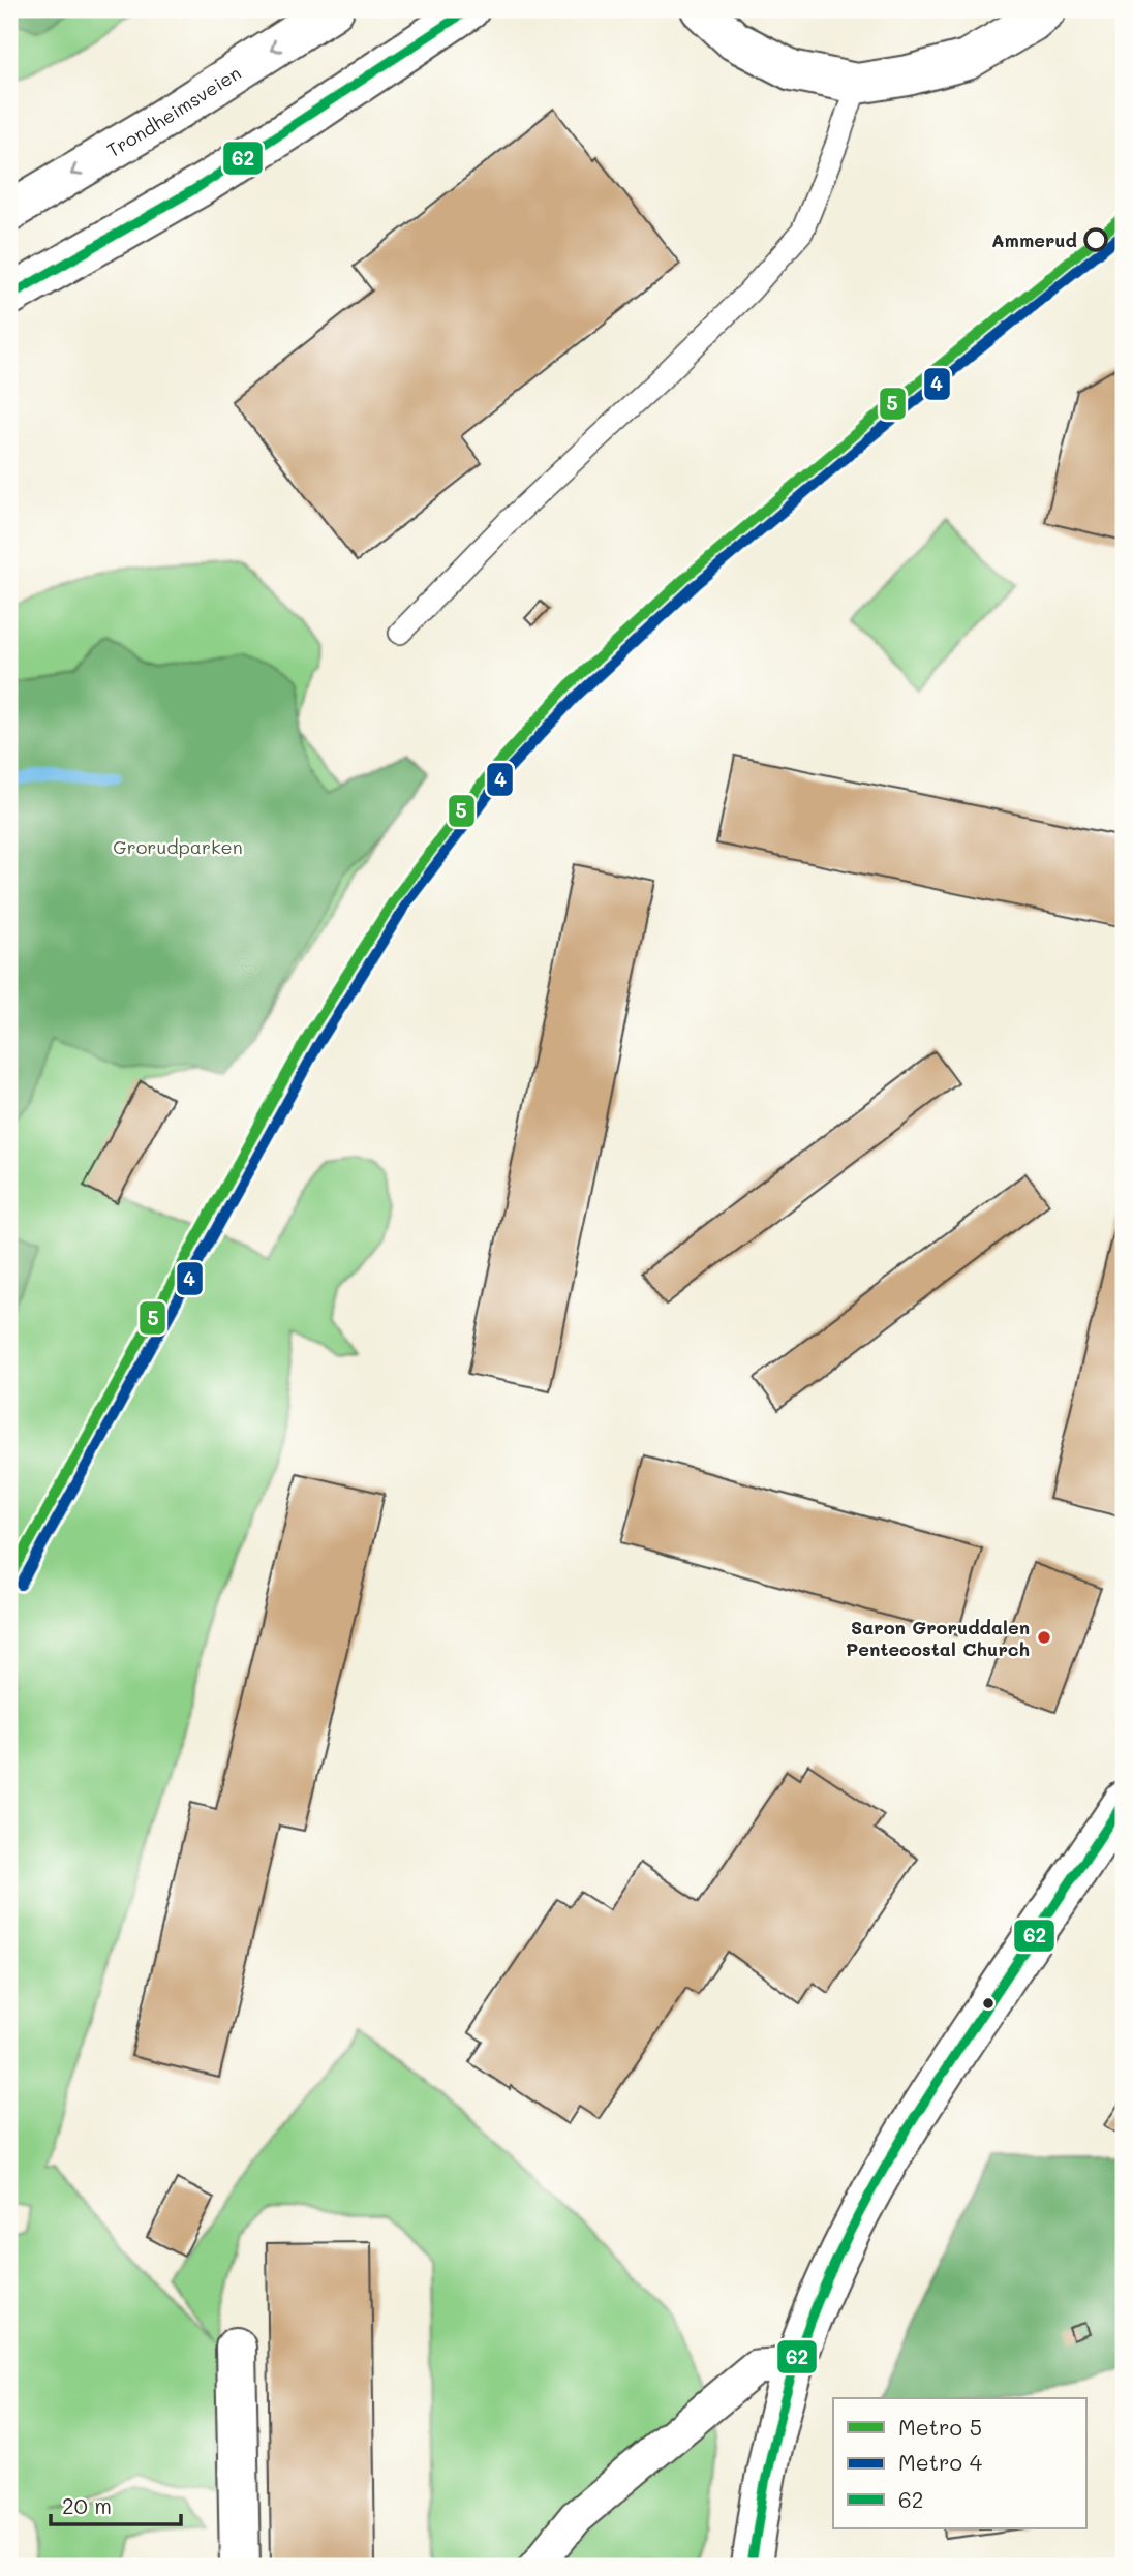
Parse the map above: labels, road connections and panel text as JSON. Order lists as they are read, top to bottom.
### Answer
{
  "streets": {
    "main road": ["Trondheimsveien"]
  },
  "parks": ["Grorudparken"],
  "places": ["Ammerud", "Saron Groruddalen Pentecostal Church"],
  "lines": ["transit line 62", "metro line 5", "metro line 4"],
  "legend": ["Metro 5", "Metro 4", "62"],
  "scale_bar": "20 m"
}
